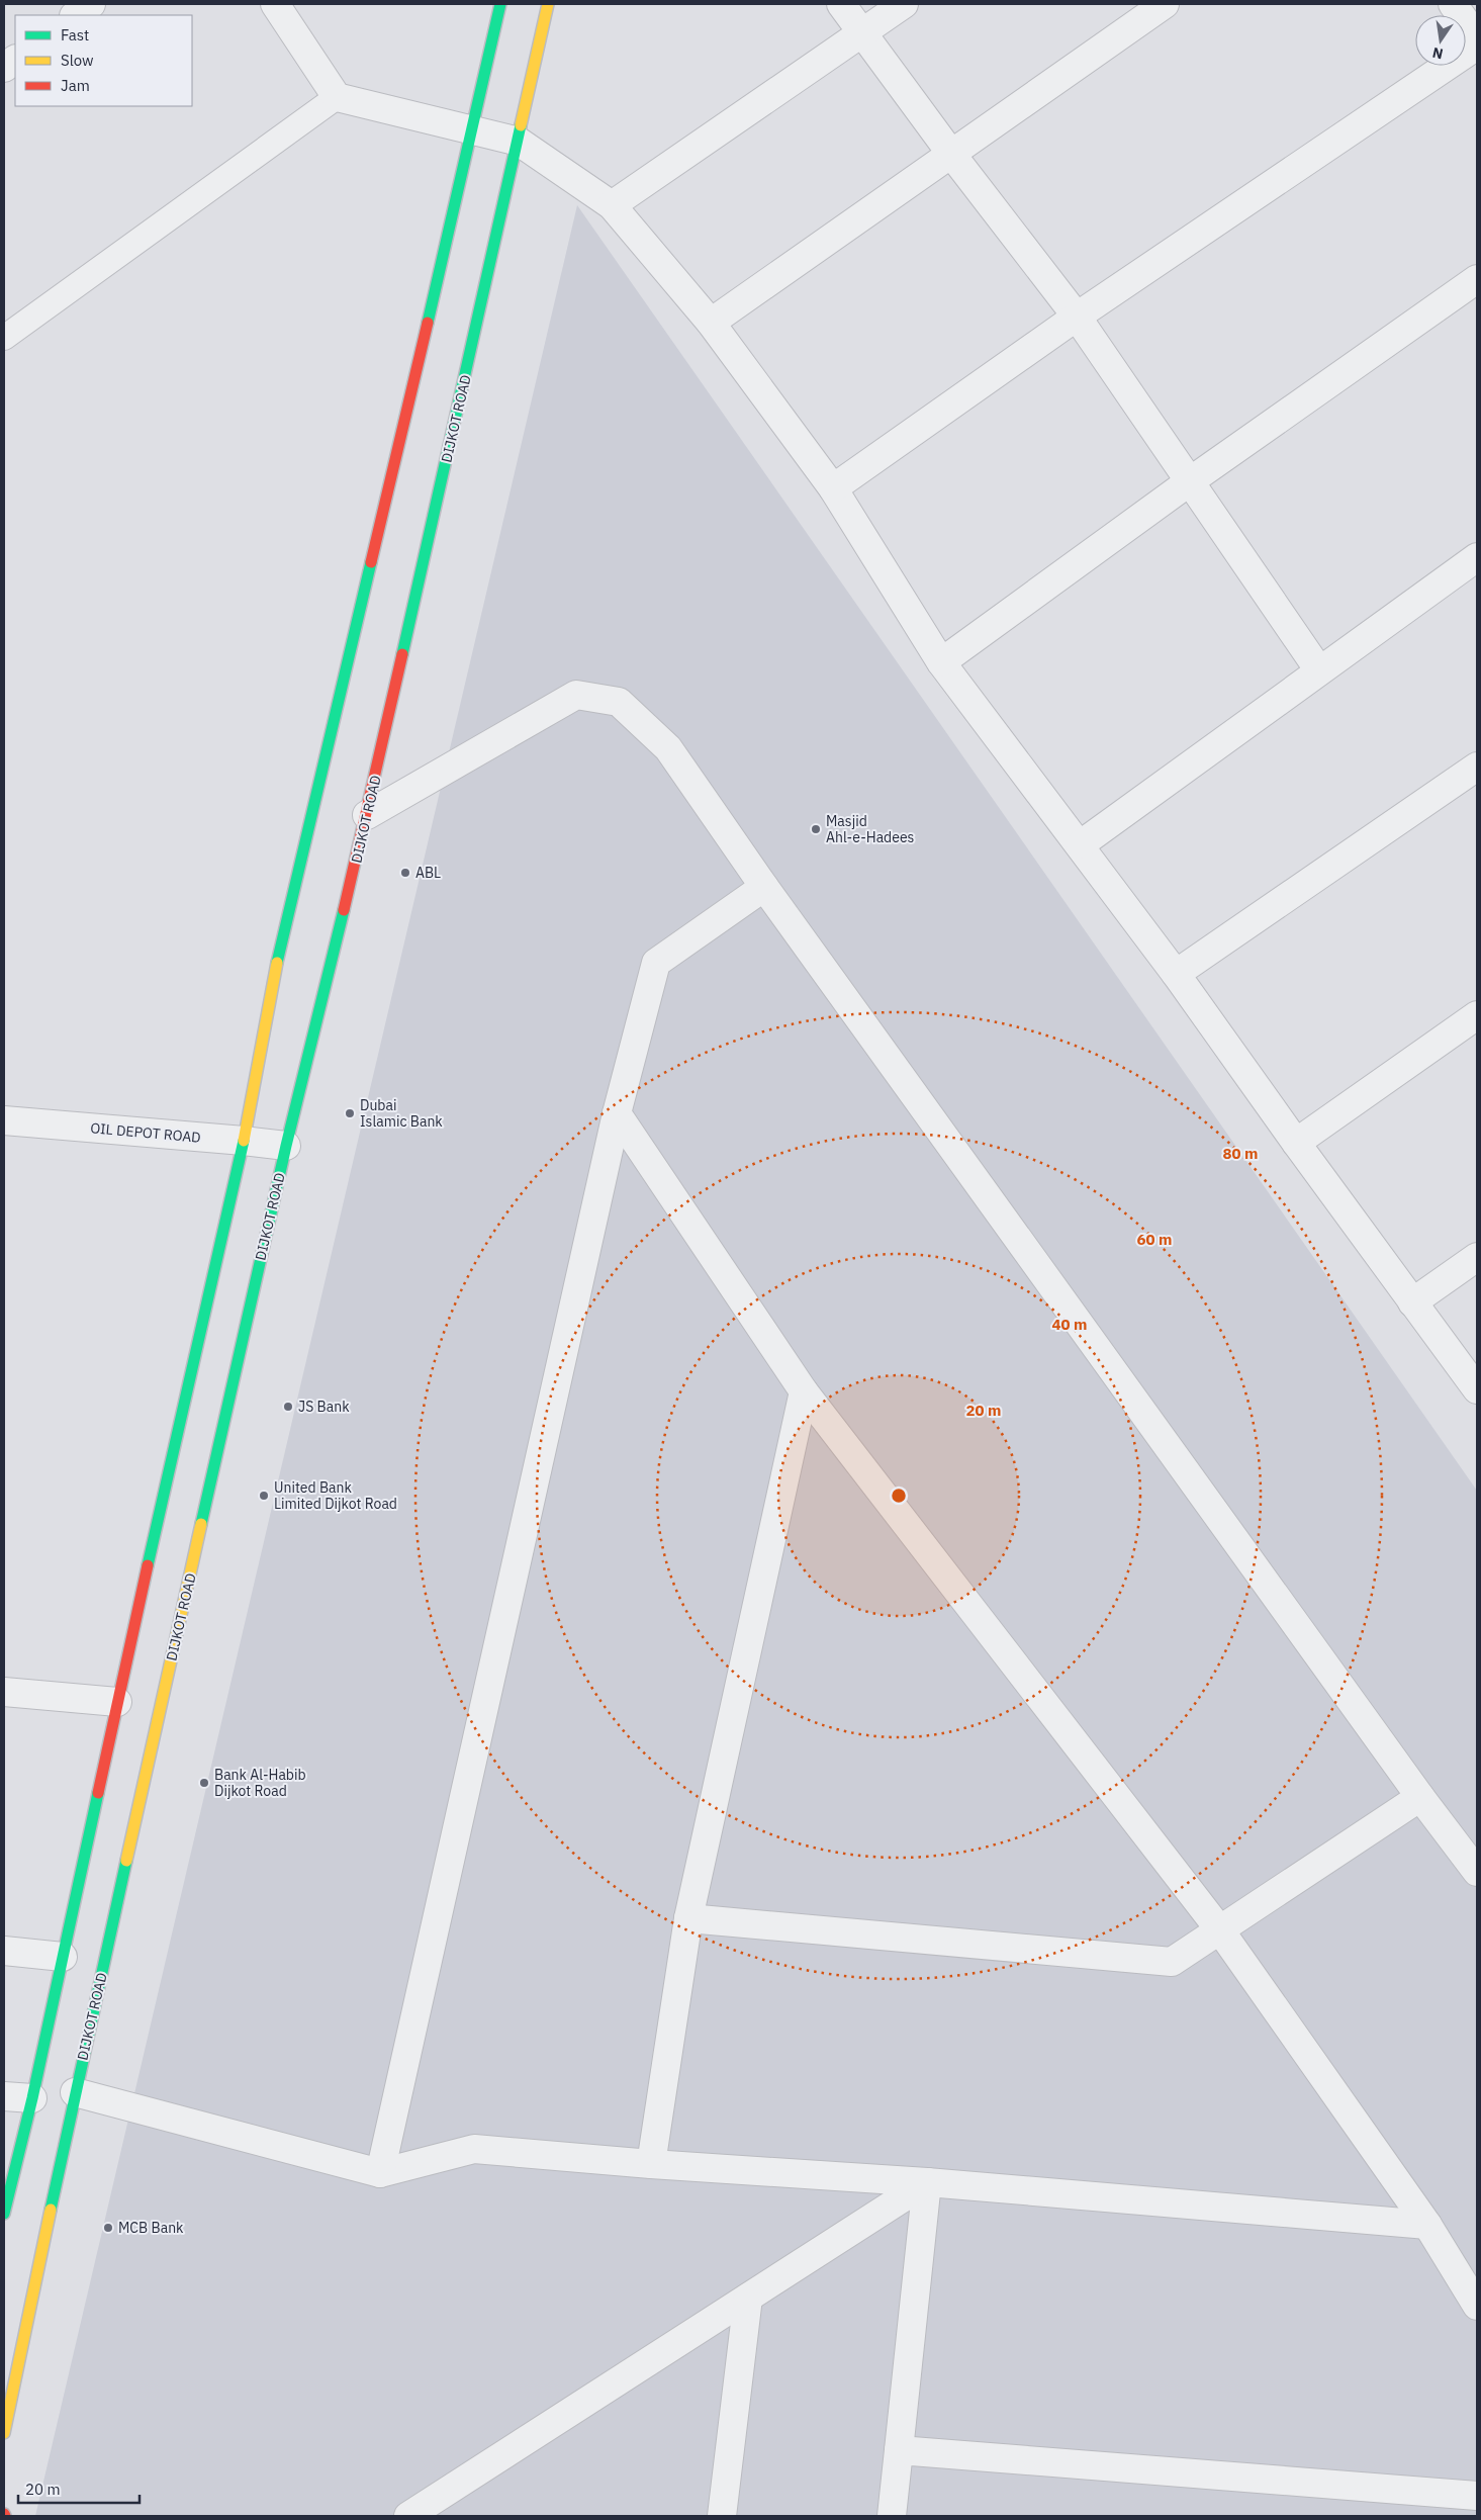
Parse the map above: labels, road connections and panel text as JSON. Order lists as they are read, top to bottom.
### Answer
{
  "streets": {
    "main road": ["DIJKOT ROAD"],
    "street": ["OIL DEPOT ROAD"]
  },
  "crossings": [
    ["DIJKOT ROAD", "OIL DEPOT ROAD"]
  ],
  "places": [
    "Masjid Ahl-e-Hadees",
    "ABL",
    "Dubai Islamic Bank",
    "JS Bank",
    "United Bank Limited Dijkot Road",
    "Bank Al-Habib Dijkot Road",
    "MCB Bank"
  ],
  "legend": ["Fast", "Slow", "Jam"],
  "scale_bar": "20 m",
  "north": "bottom",
  "rings": [
    "80 m",
    "60 m",
    "40 m",
    "20 m"
  ]
}
